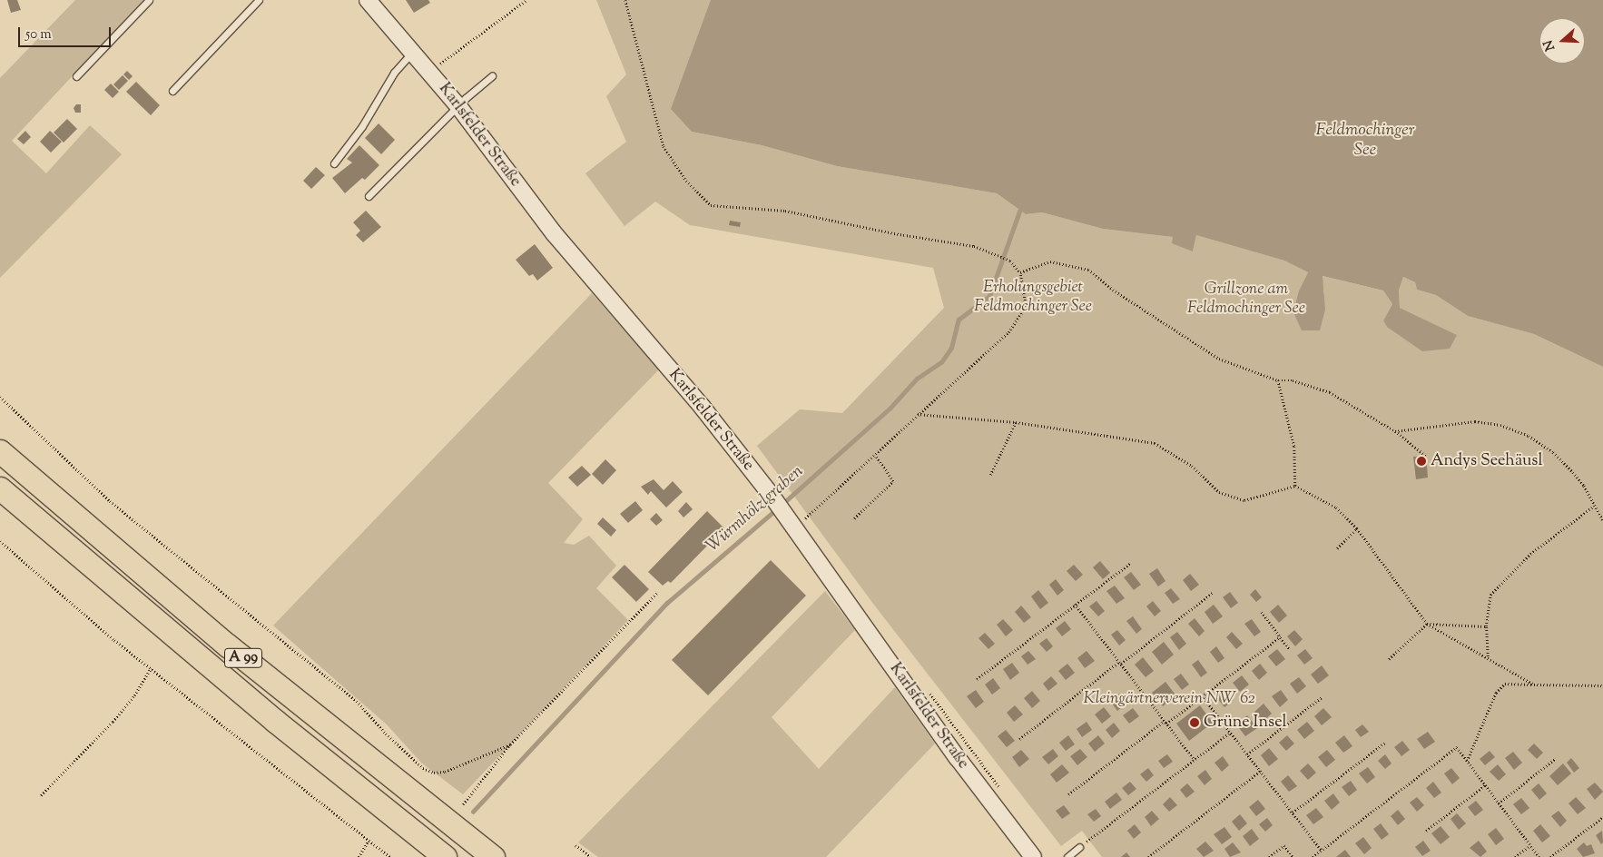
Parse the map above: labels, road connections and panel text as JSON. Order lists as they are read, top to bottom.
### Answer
{
  "streets": {
    "highway": ["A 99"],
    "street": ["Karlsfelder Straße"]
  },
  "water": ["Feldmochinger See", "Würmhölzlgraben"],
  "parks": ["Erholungsgebiet Feldmochinger See", "Grillzone am Feldmochinger See", "Kleingärtnerverein NW 62"],
  "places": ["Andys Seehäusl", "Grüne Insel"],
  "scale_bar": "50 m",
  "north": "left"
}
